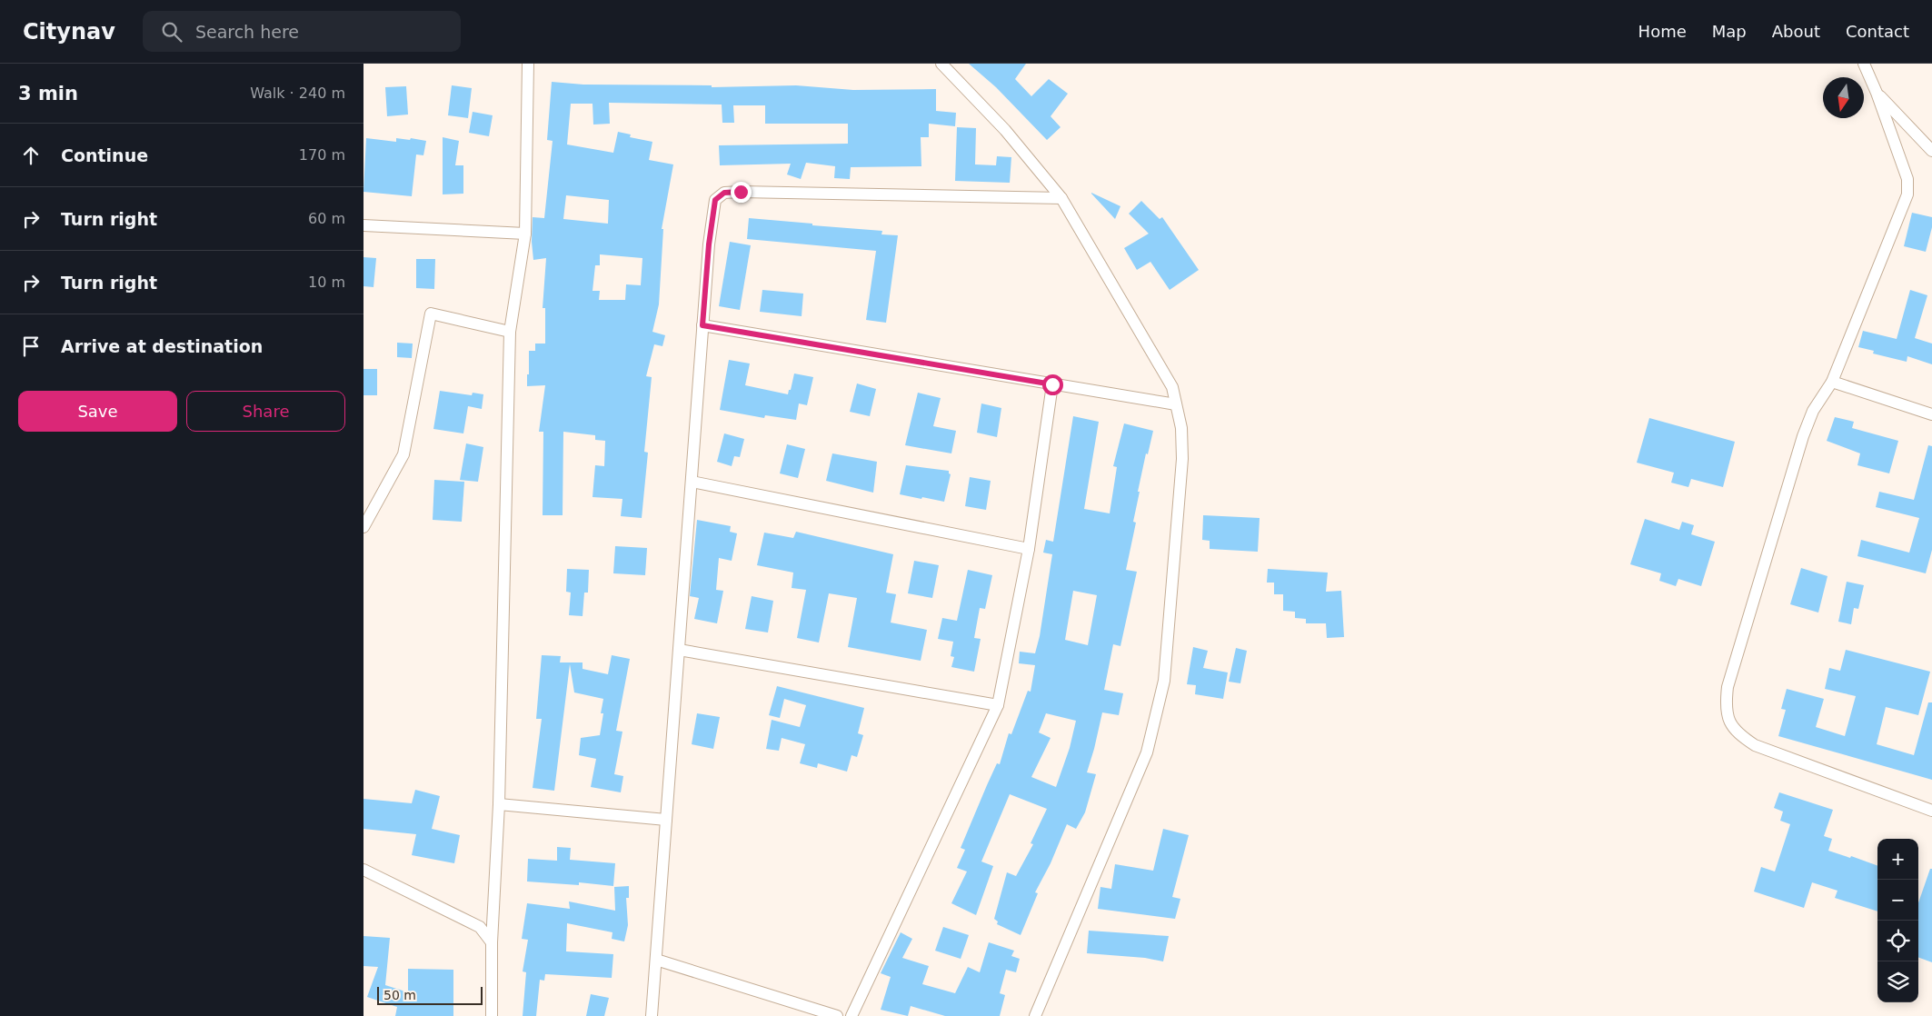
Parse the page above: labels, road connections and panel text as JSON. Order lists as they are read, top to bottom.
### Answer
{
  "scale_bar": "50 m",
  "north": "bottom",
  "page": {
    "header": "Citynav",
    "search": "Search here",
    "nav": [
      "Home",
      "Map",
      "About",
      "Contact"
    ],
    "heading": ["3 min", "Walk · 240 m"],
    "list": [
      ["Continue", "170 m"],
      ["Turn right", "60 m"],
      ["Turn right", "10 m"],
      "Arrive at destination"
    ],
    "buttons": ["Save", "Share"],
    "map_buttons": ["+", "−"],
    "scale": "50 m"
  }
}
